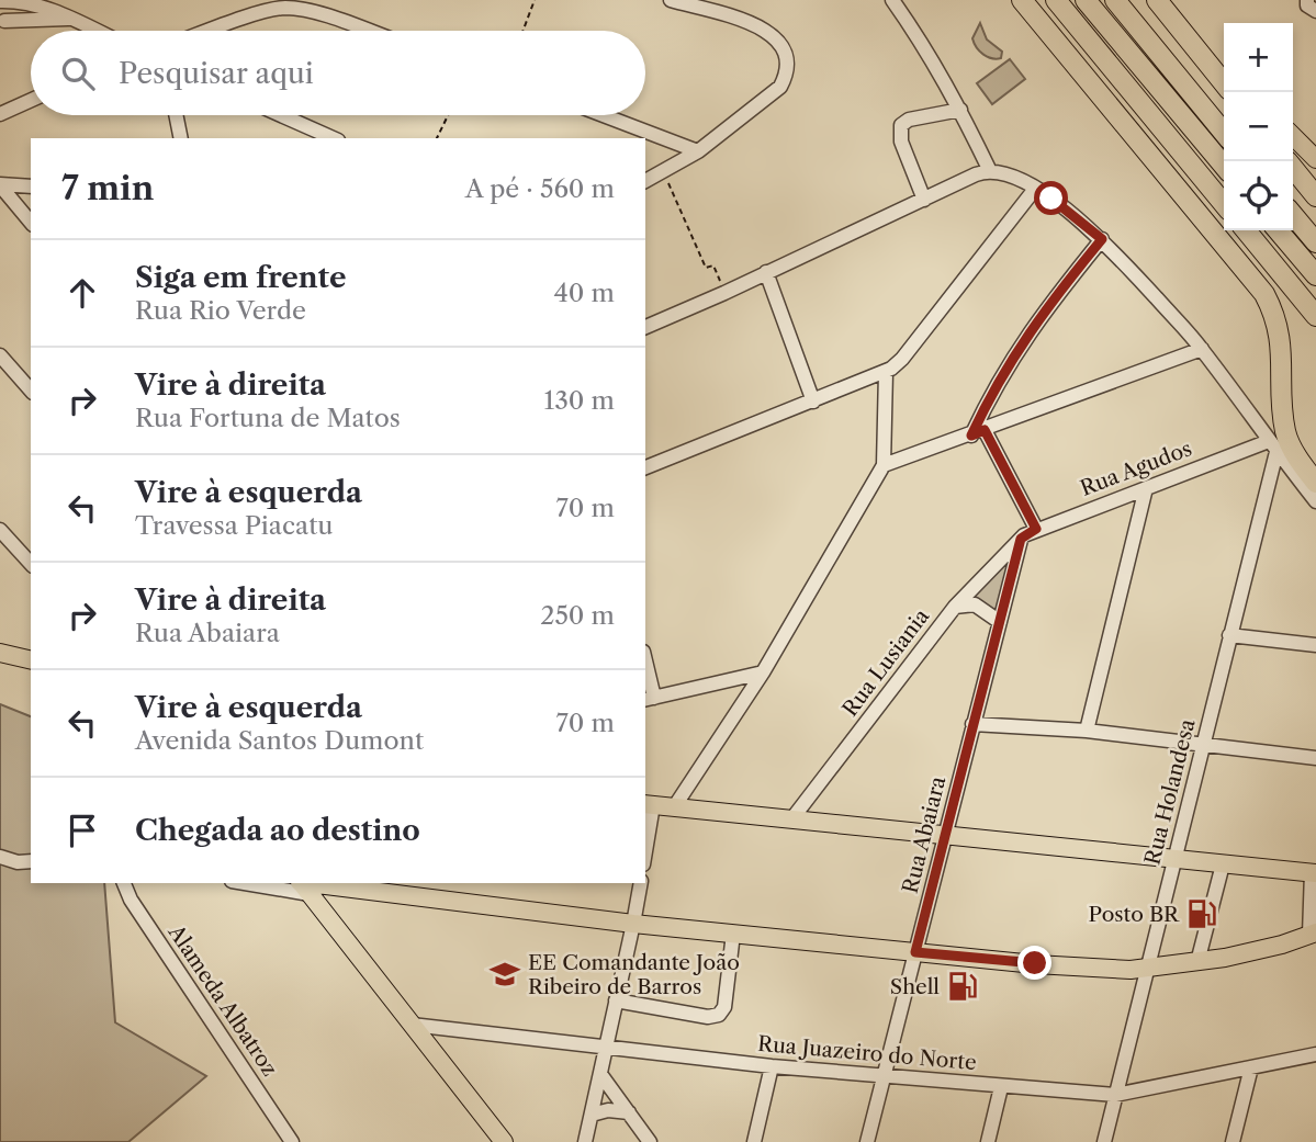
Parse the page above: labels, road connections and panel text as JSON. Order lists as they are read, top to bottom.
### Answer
{
  "streets": {
    "street": [
      "Rua Agudos",
      "Rua Lusiania",
      "Rua Holandesa",
      "Rua Abaiara",
      "Alameda Albatroz",
      "Rua Juazeiro do Norte"
    ]
  },
  "crossings": [
    ["Rua Agudos", "Rua Lusiania"],
    ["Rua Agudos", "Rua Holandesa"],
    ["Rua Agudos", "Rua Abaiara"],
    ["Rua Lusiania", "Rua Abaiara"],
    ["Rua Holandesa", "Rua Juazeiro do Norte"],
    ["Rua Abaiara", "Rua Juazeiro do Norte"]
  ],
  "places": {
    "fuel station": ["Posto BR", "Shell"],
    "school or university": ["EE Comandante João Ribeiro de Barros"]
  },
  "page": {
    "map_buttons": ["+", "−"],
    "search": "Pesquisar aqui",
    "heading": ["7 min", "A pé · 560 m"],
    "list": [
      ["Siga em frente", "Rua Rio Verde", "40 m"],
      ["Vire à direita", "Rua Fortuna de Matos", "130 m"],
      ["Vire à esquerda", "Travessa Piacatu", "70 m"],
      ["Vire à direita", "Rua Abaiara", "250 m"],
      ["Vire à esquerda", "Avenida Santos Dumont", "70 m"],
      "Chegada ao destino"
    ]
  }
}
